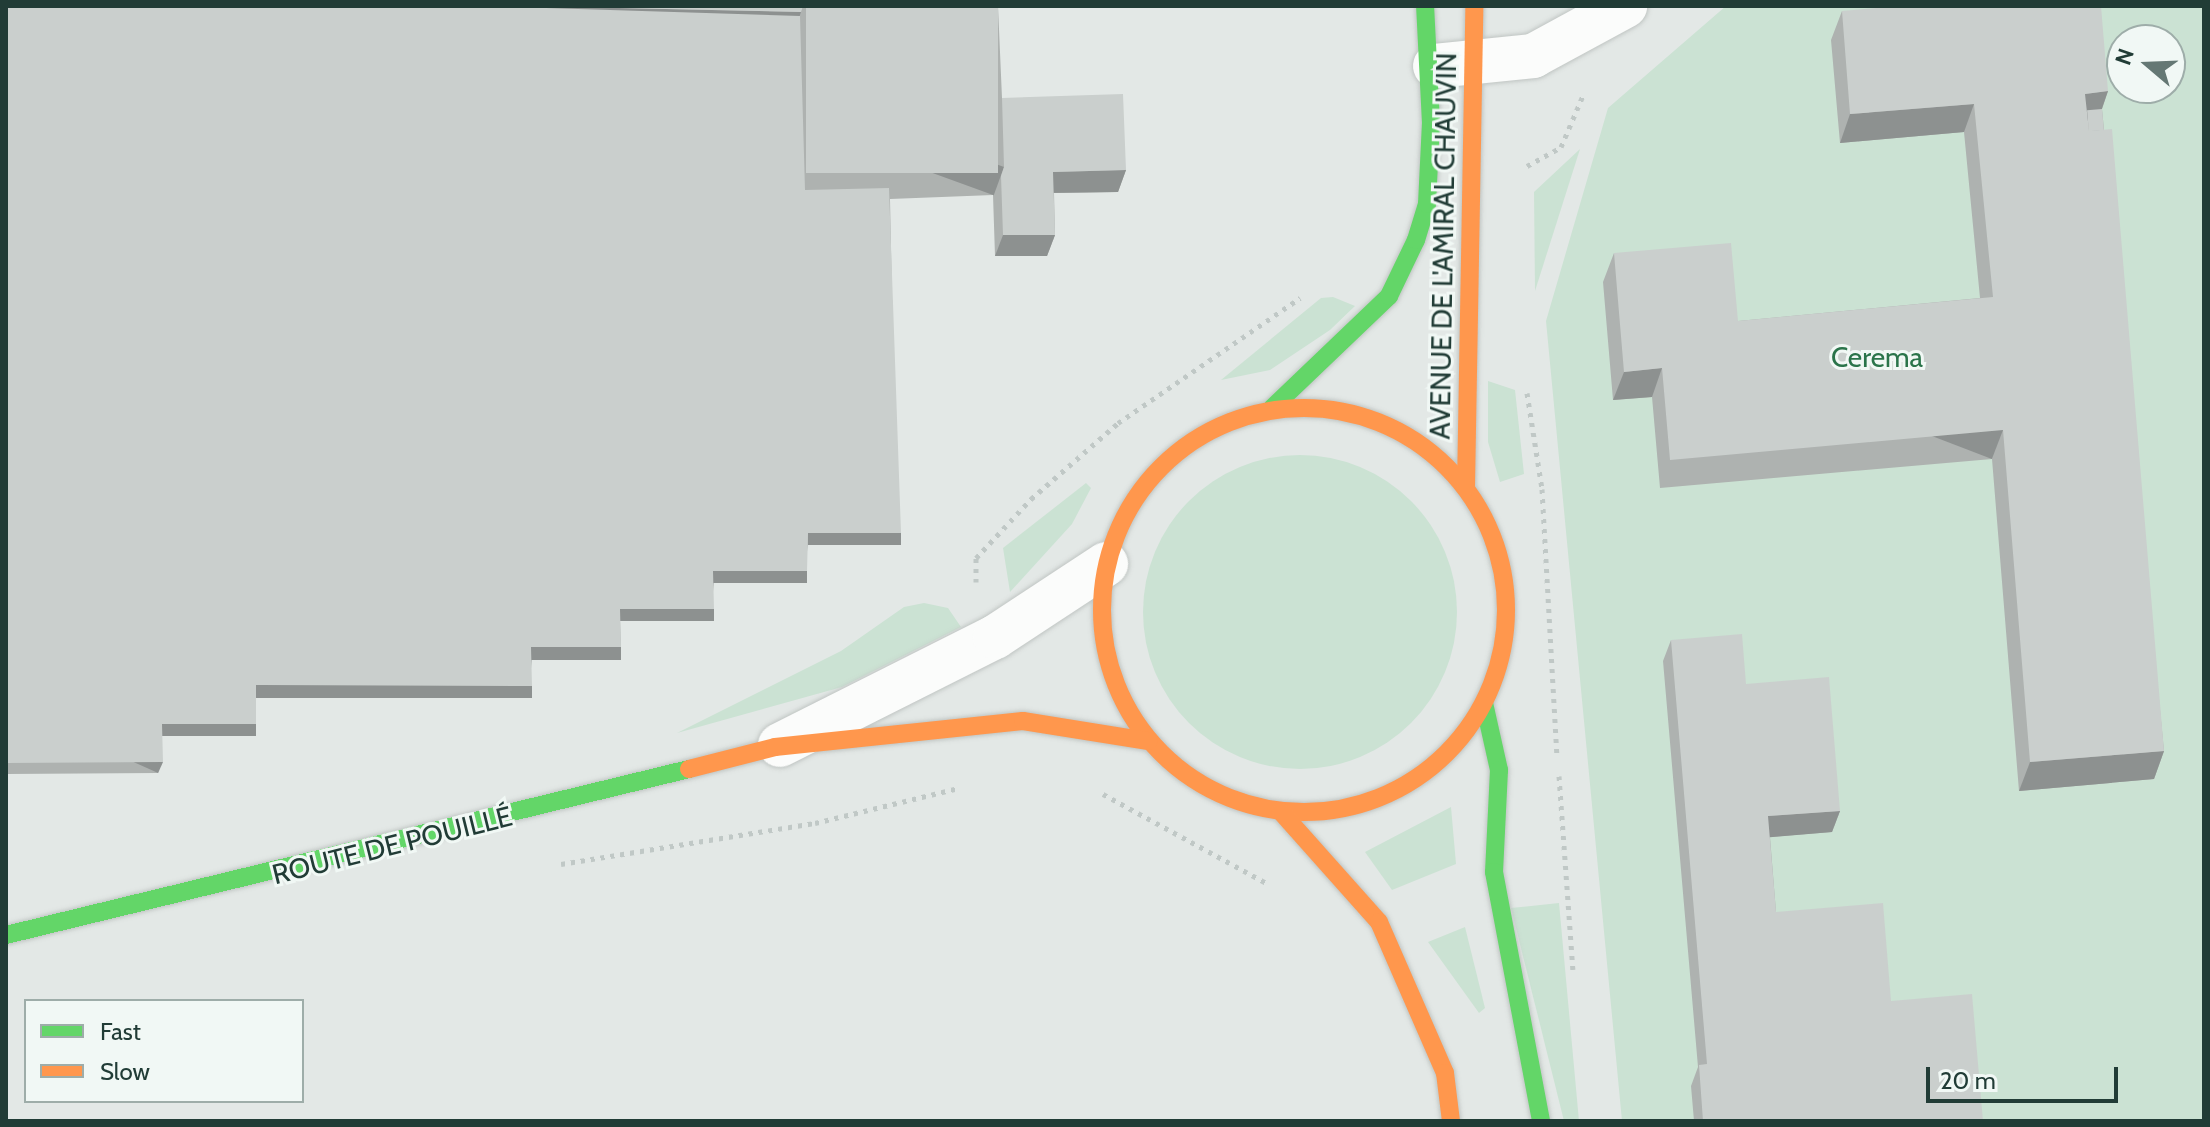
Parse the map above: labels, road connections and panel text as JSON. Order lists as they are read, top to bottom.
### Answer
{
  "streets": {
    "main road": ["AVENUE DE L'AMIRAL CHAUVIN", "ROUTE DE POUILLÉ"]
  },
  "parks": ["Cerema"],
  "legend": ["Fast", "Slow"],
  "scale_bar": "20 m",
  "north": "left"
}
